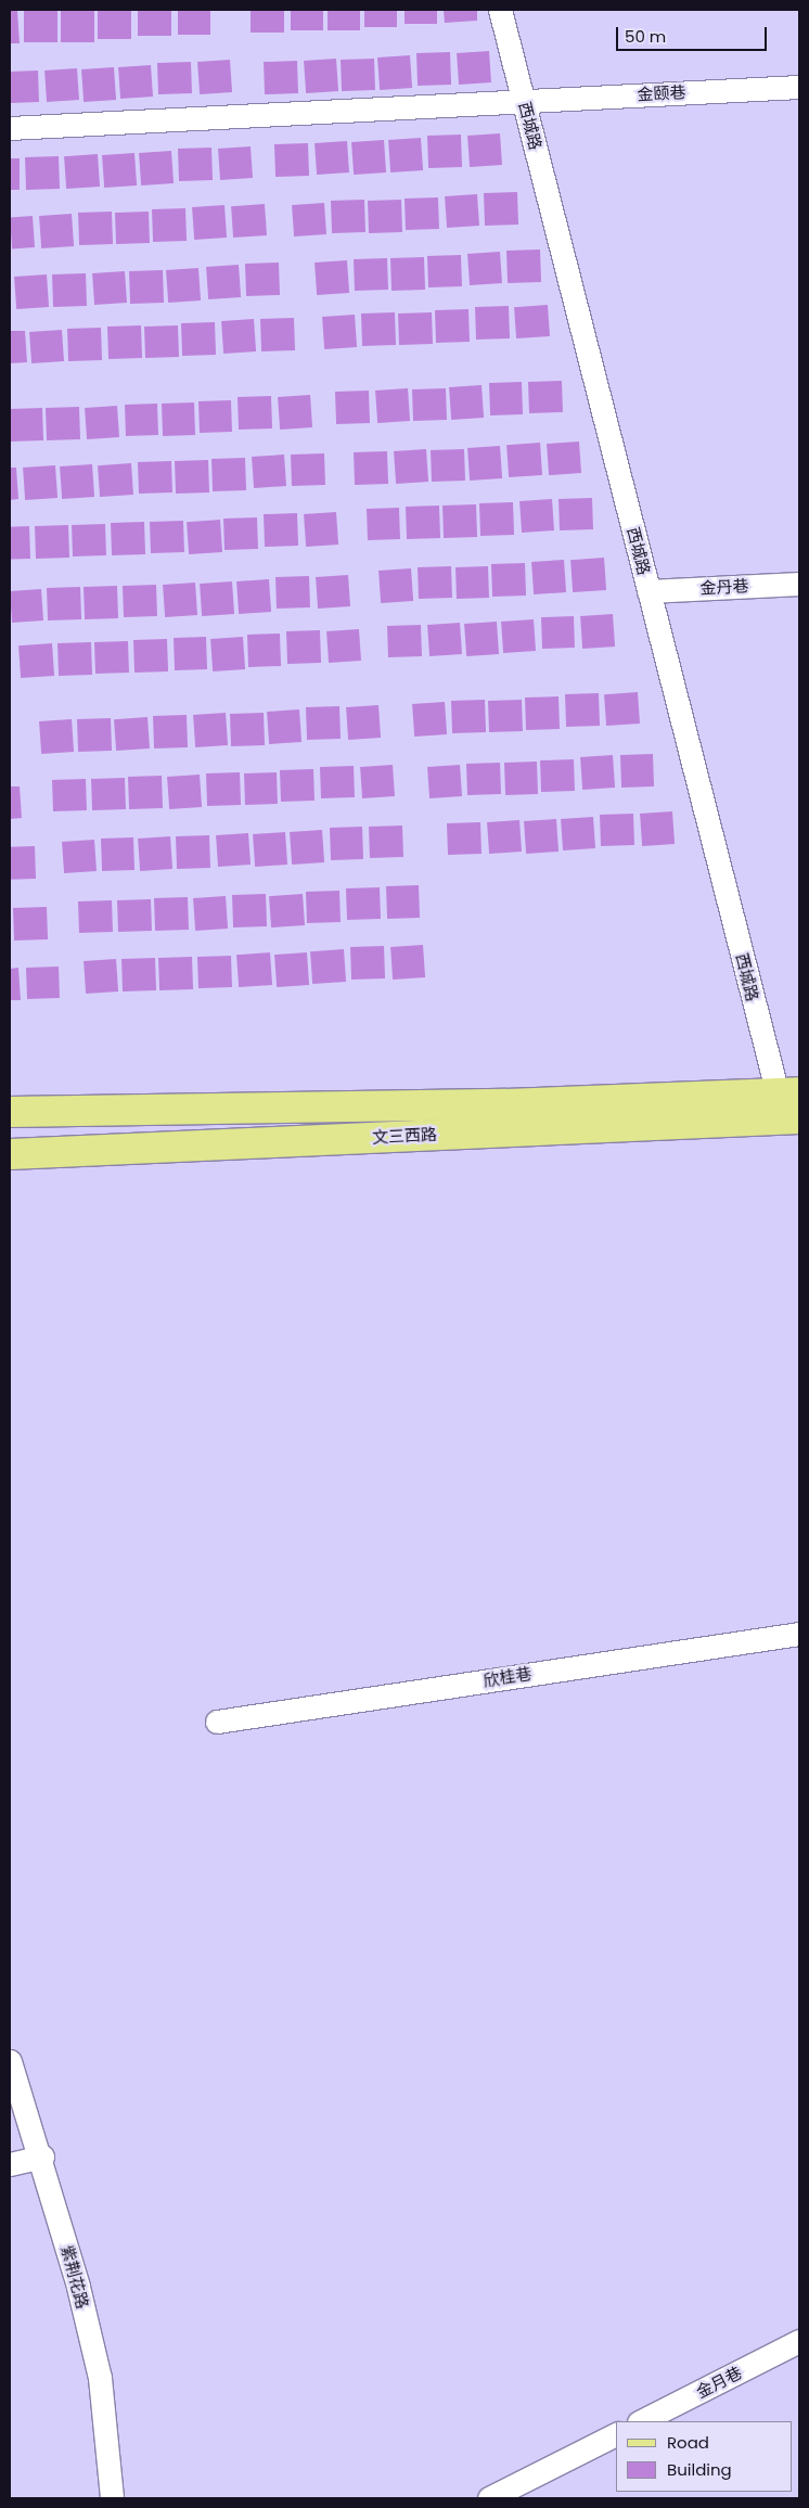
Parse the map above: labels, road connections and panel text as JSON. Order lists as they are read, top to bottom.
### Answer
{
  "streets": {
    "main road": ["文三西路"],
    "street": [
      "金颐巷",
      "西城路",
      "金丹巷",
      "欣桂巷",
      "紫荆花路",
      "金月巷"
    ]
  },
  "crossings": [
    ["金颐巷", "西城路"],
    ["西城路", "金丹巷"],
    ["西城路", "文三西路"]
  ],
  "legend": ["Road", "Building"],
  "scale_bar": "50 m"
}
